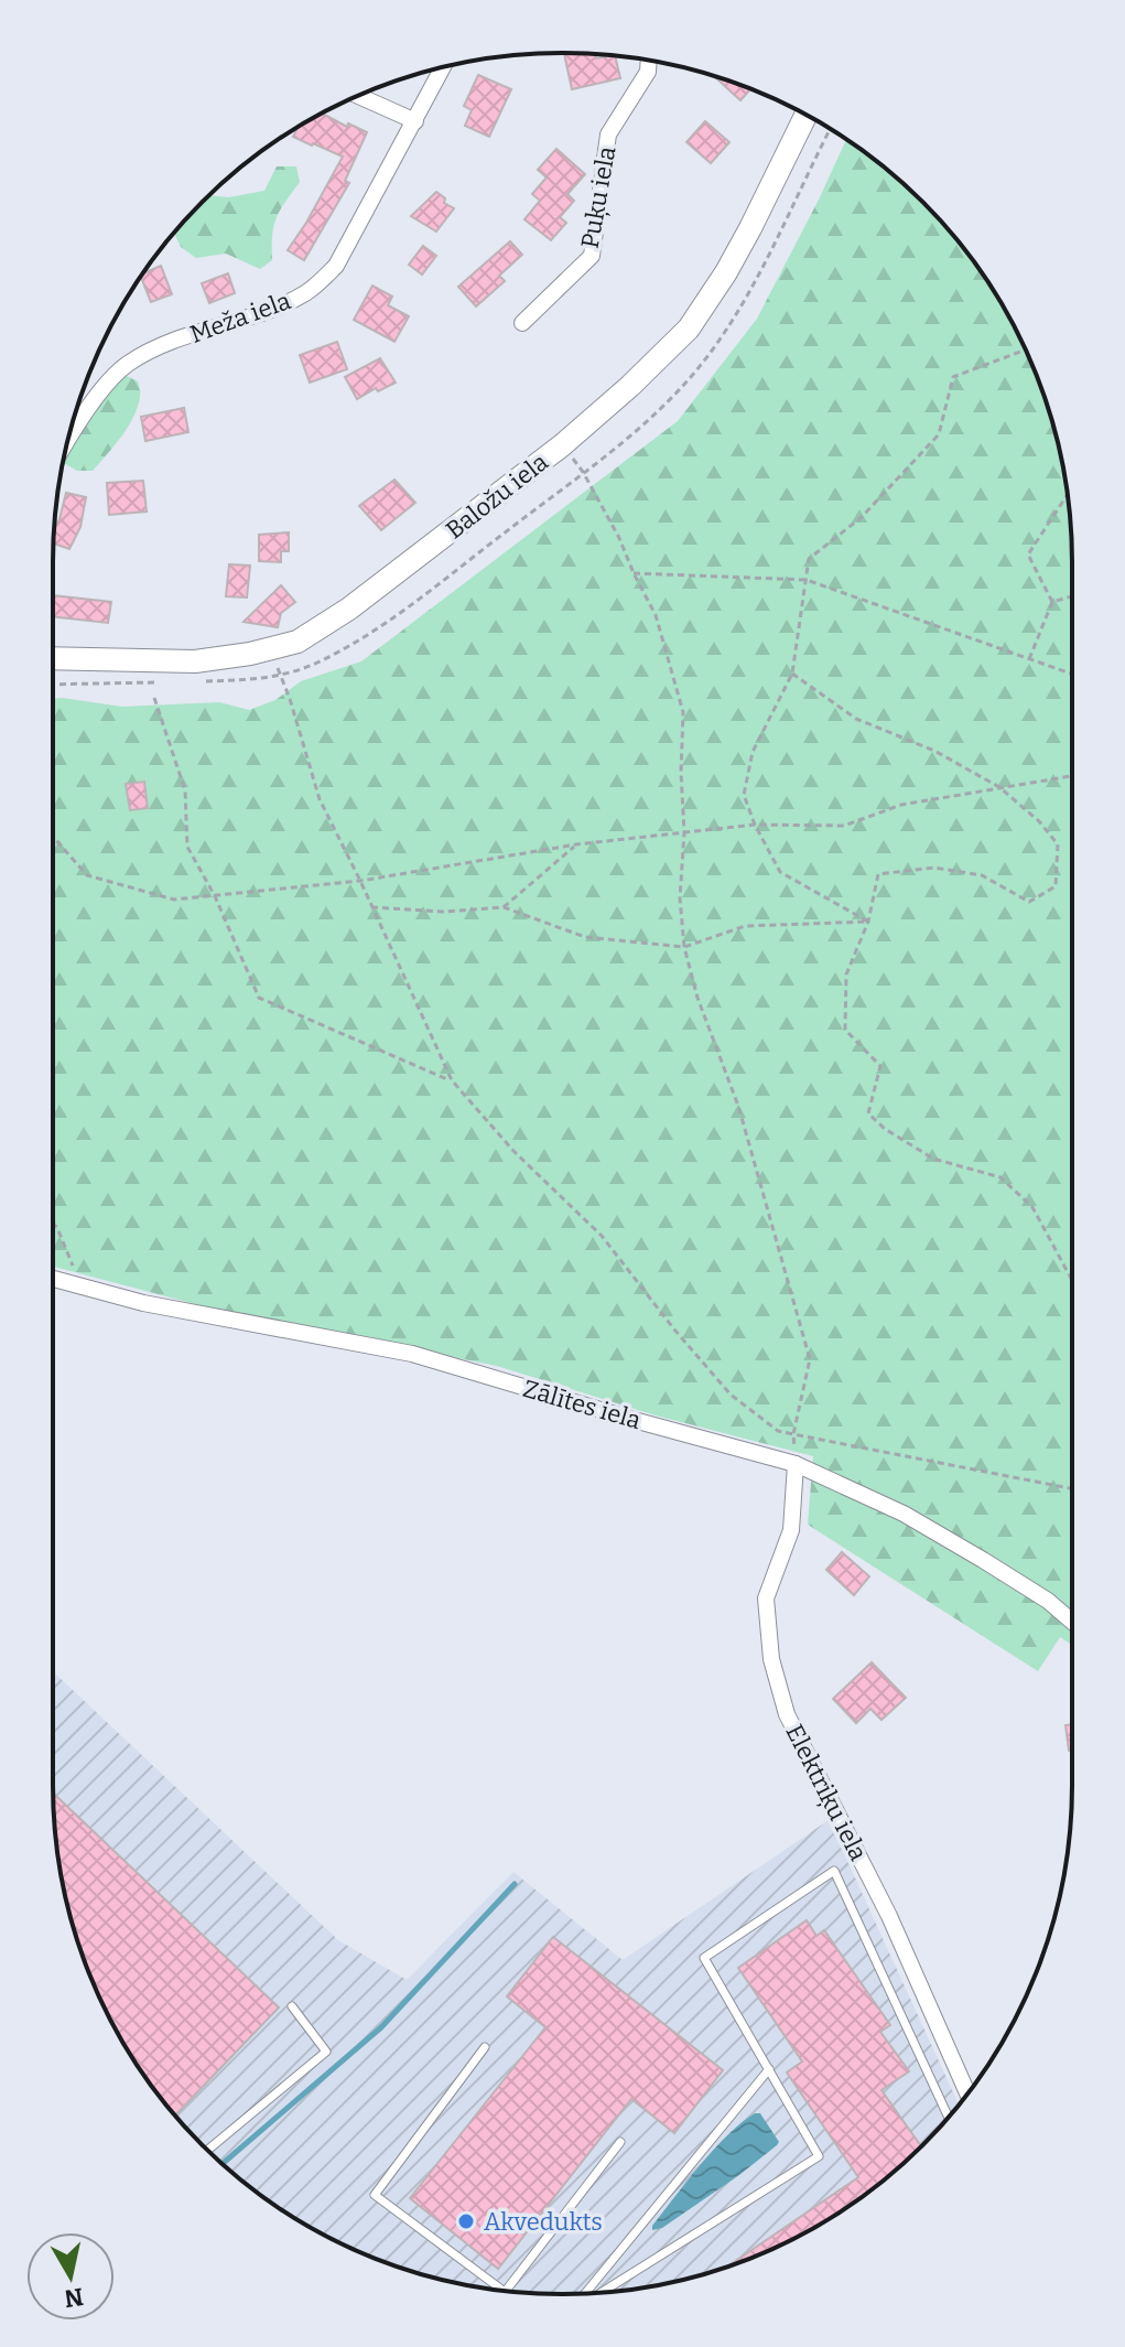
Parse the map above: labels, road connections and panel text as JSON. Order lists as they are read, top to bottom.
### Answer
{
  "streets": {
    "main road": ["Baložu iela"],
    "street": [
      "Puķu iela",
      "Meža iela",
      "Zālītes iela",
      "Elektriķu iela"
    ]
  },
  "crossings": [
    ["Zālītes iela", "Elektriķu iela"]
  ],
  "places": ["Akvedukts"],
  "north": "bottom"
}
